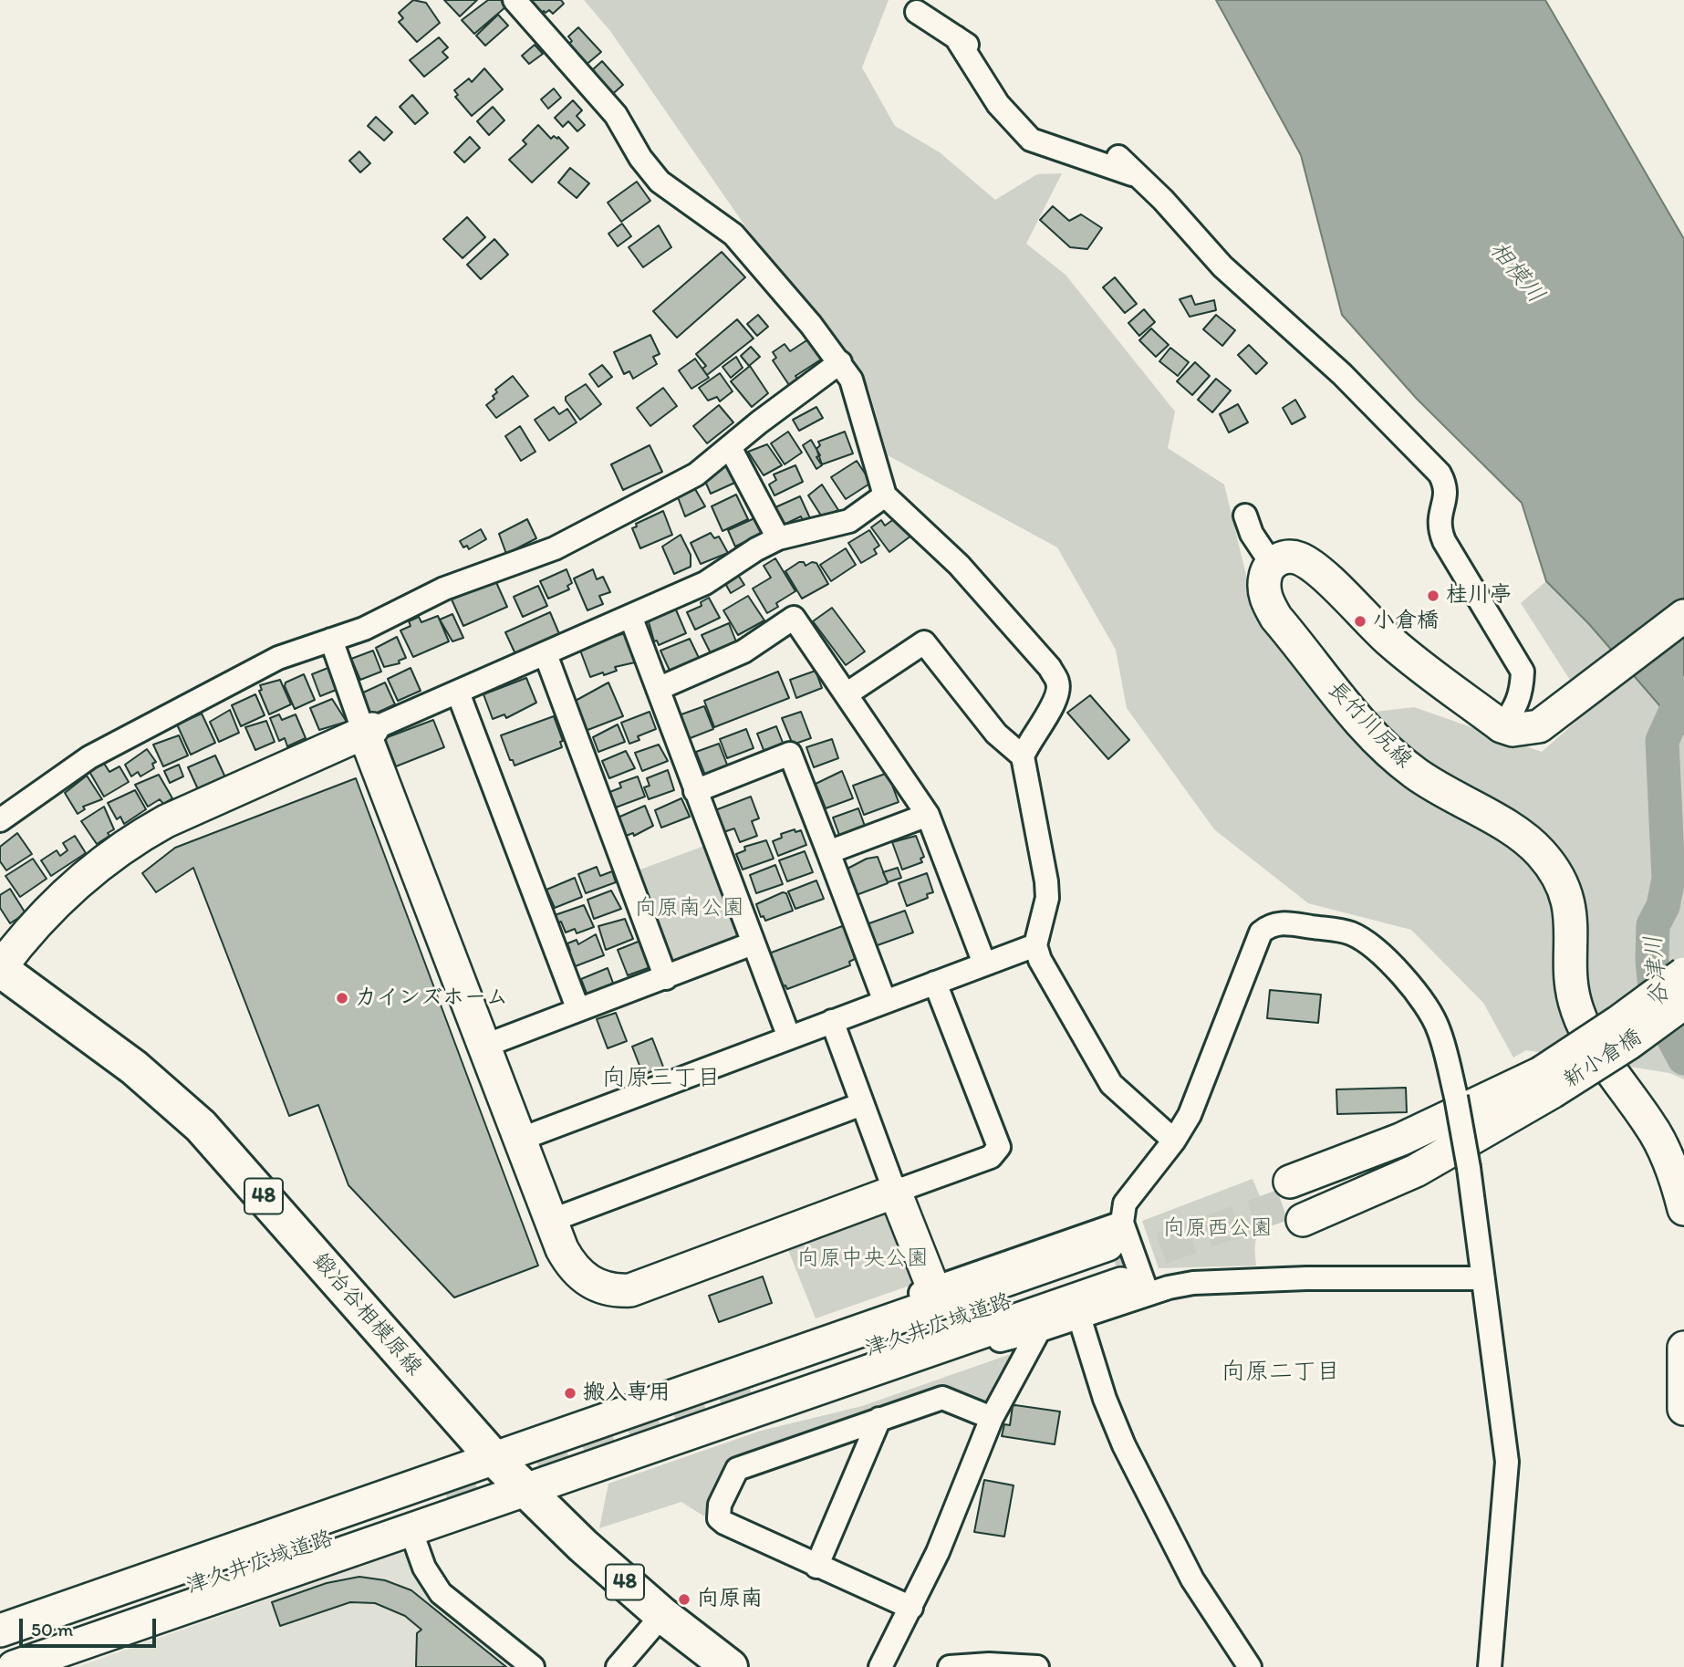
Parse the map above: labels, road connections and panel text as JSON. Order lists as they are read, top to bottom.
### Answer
{
  "streets": {
    "main road": [
      "長竹川尻線",
      "新小倉橋",
      "48",
      "鍛冶谷相模原線",
      "津久井広域道路"
    ]
  },
  "districts": ["向原三丁目", "向原二丁目"],
  "water": ["相模川", "谷津川"],
  "parks": ["向原南公園", "向原西公園", "向原中央公園"],
  "places": [
    "桂川亭",
    "小倉橋",
    "カインズホーム",
    "搬入専用",
    "向原南"
  ],
  "scale_bar": "50 m"
}
